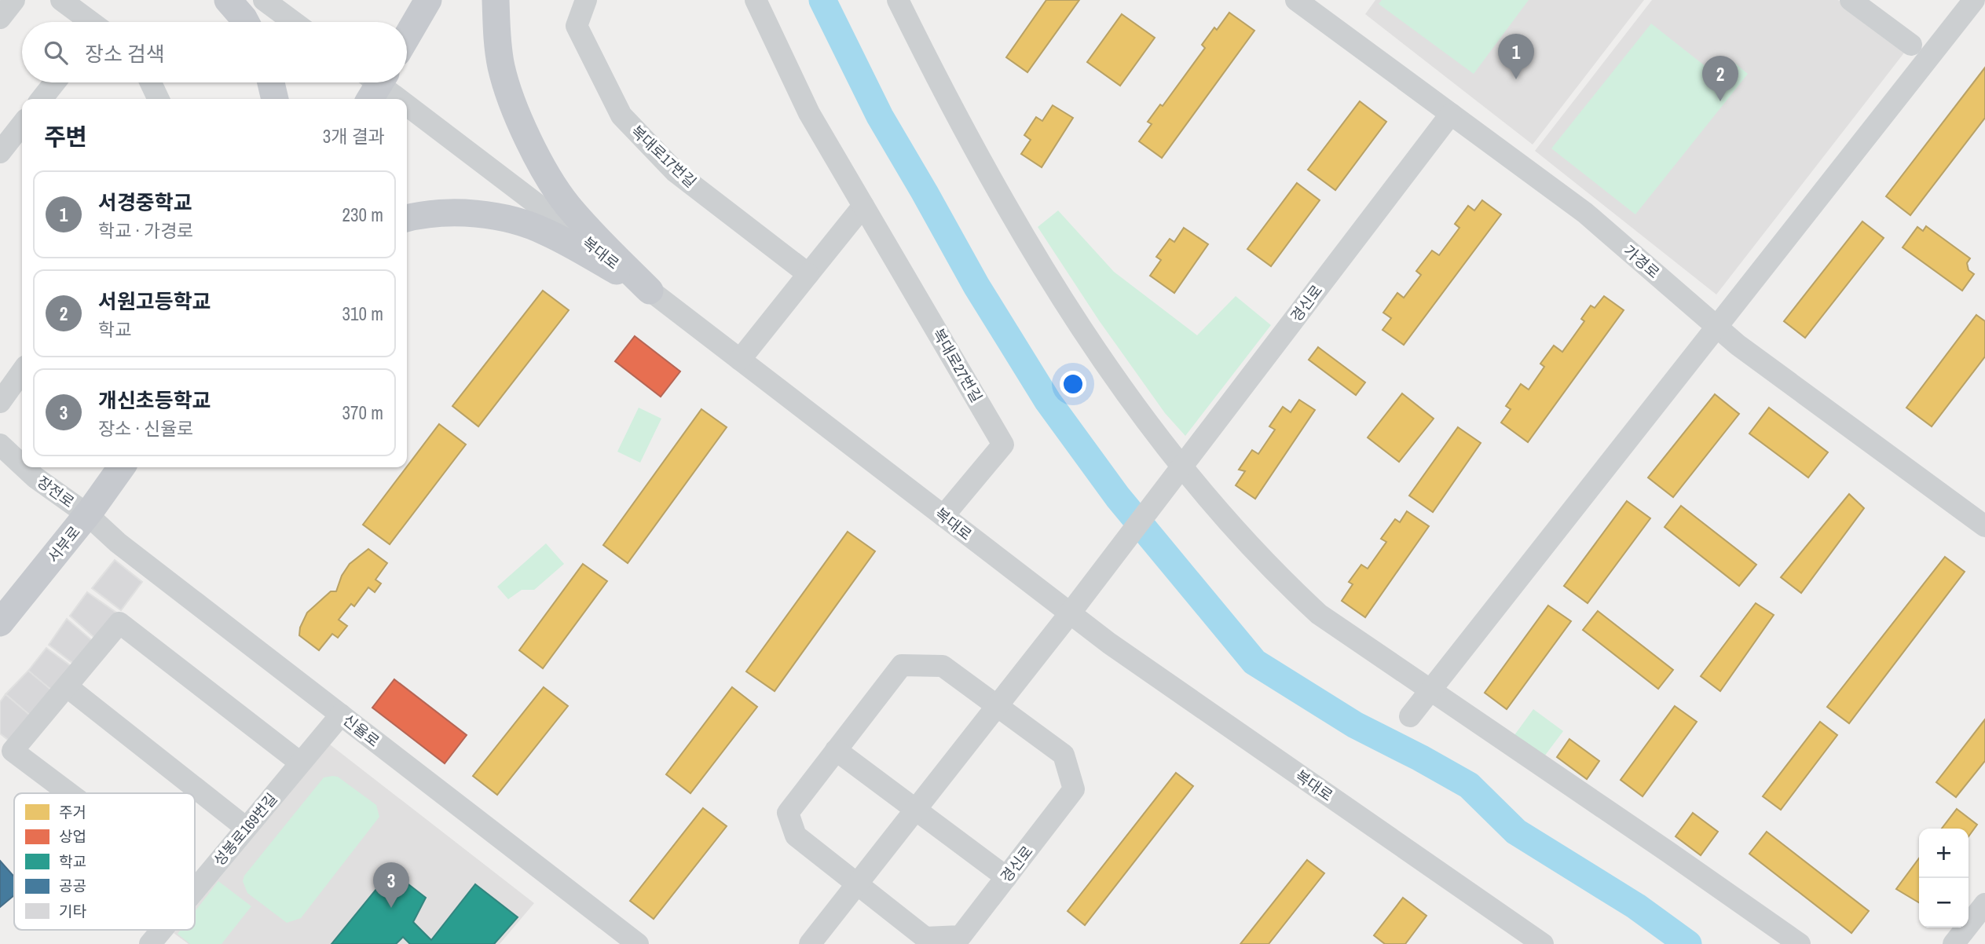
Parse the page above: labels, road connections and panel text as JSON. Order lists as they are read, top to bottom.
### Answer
{
  "streets": {
    "main road": ["서부로"],
    "street": [
      "복대로17번길",
      "복대로",
      "가경로",
      "경신로",
      "복대로27번길",
      "장전로",
      "신율로",
      "성봉로169번길"
    ]
  },
  "crossings": [
    ["복대로", "경신로"],
    ["복대로", "복대로27번길"],
    ["가경로", "경신로"],
    ["장전로", "서부로"],
    ["장전로", "신율로"],
    ["서부로", "신율로"],
    ["신율로", "성봉로169번길"]
  ],
  "legend": [
    "주거",
    "상업",
    "학교",
    "공공",
    "기타"
  ],
  "page": {
    "search": "장소 검색",
    "pins": ["1", "2", "3"],
    "heading": ["주변", "3개 결과"],
    "list": [
      {
        "mark": "1",
        "name": "서경중학교",
        "note": "학교 · 가경로",
        "value": "230 m"
      },
      {
        "mark": "2",
        "name": "서원고등학교",
        "note": "학교",
        "value": "310 m"
      },
      {
        "mark": "3",
        "name": "개신초등학교",
        "note": "장소 · 신율로",
        "value": "370 m"
      }
    ],
    "map_buttons": ["+", "−"]
  }
}
